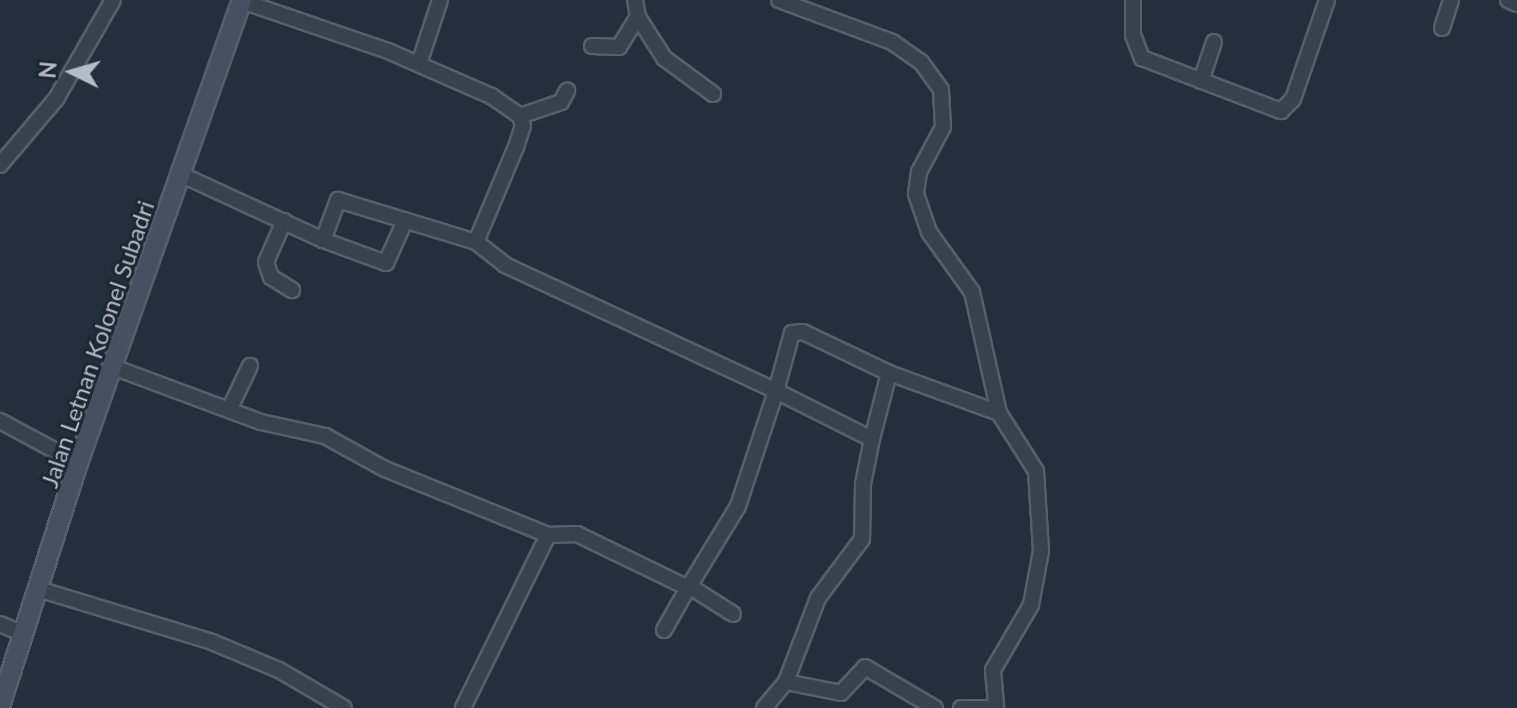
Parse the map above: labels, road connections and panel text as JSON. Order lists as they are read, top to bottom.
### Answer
{
  "streets": {
    "main road": ["Jalan Letnan Kolonel Subadri"]
  },
  "north": "left"
}
